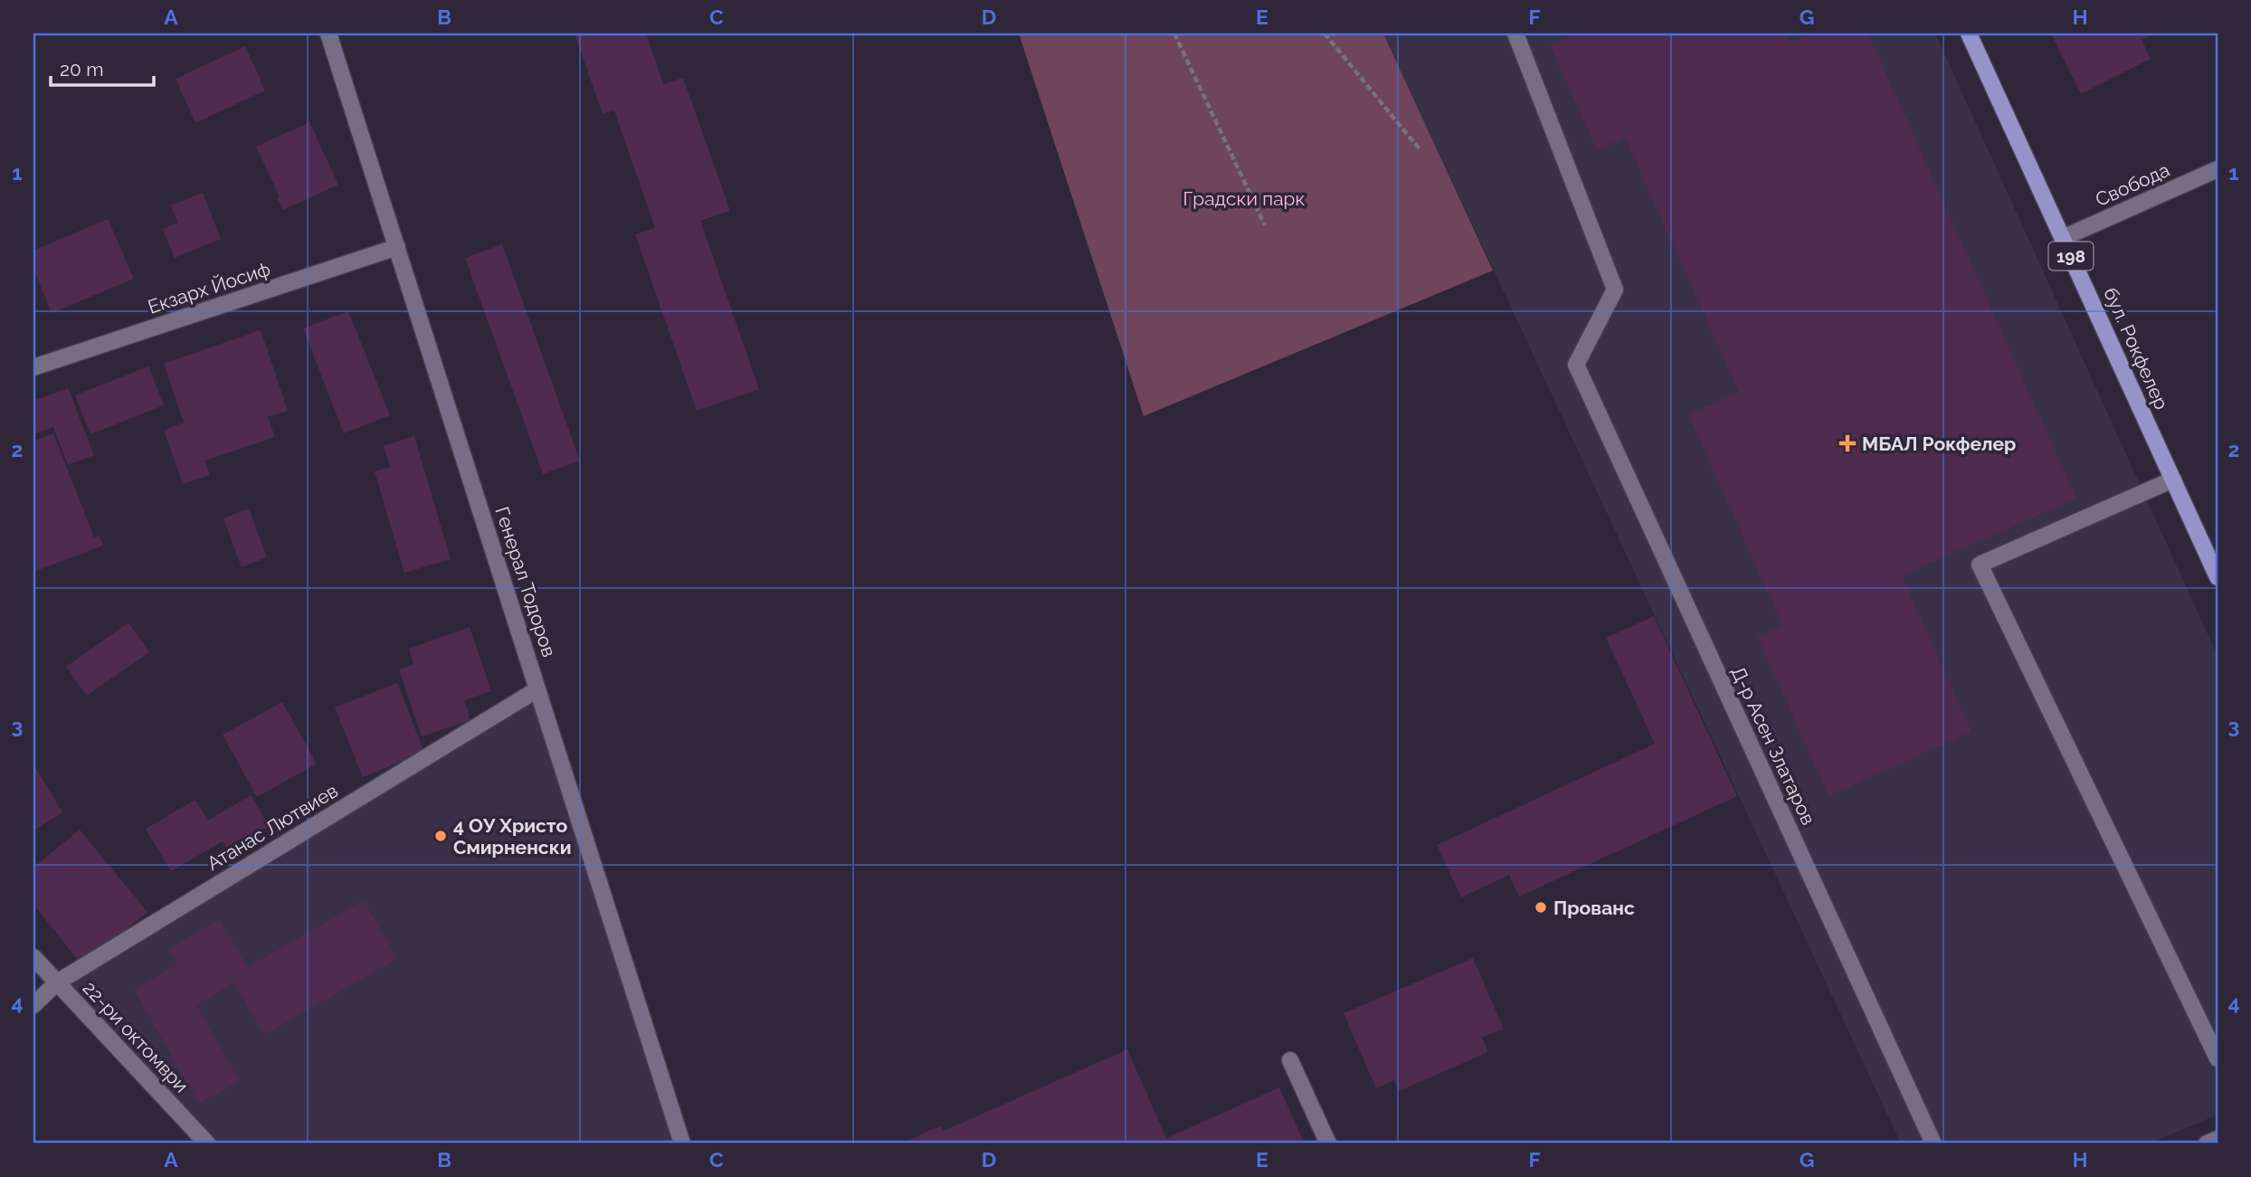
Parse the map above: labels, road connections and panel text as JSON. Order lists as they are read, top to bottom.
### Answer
{
  "streets": {
    "main road": ["198", "бул. Рокфелер"],
    "street": [
      "Свобода",
      "Екзарх Йосиф",
      "Генерал Тодоров",
      "Д-р Асен Златаров",
      "Атанас Лютвиев",
      "22-ри октомври"
    ]
  },
  "crossings": [
    ["Свобода", "бул. Рокфелер"],
    ["Екзарх Йосиф", "Генерал Тодоров"],
    ["Генерал Тодоров", "Атанас Лютвиев"],
    ["Атанас Лютвиев", "22-ри октомври"]
  ],
  "parks": ["Градски парк"],
  "places": {
    "health": ["МБАЛ Рокфелер"],
    "other": ["4 ОУ Христо Смирненски", "Прованс"]
  },
  "scale_bar": "20 m",
  "grid": {
    "columns": [
      "A",
      "B",
      "C",
      "D",
      "E",
      "F",
      "G",
      "H"
    ],
    "rows": [
      "1",
      "2",
      "3",
      "4"
    ]
  }
}
